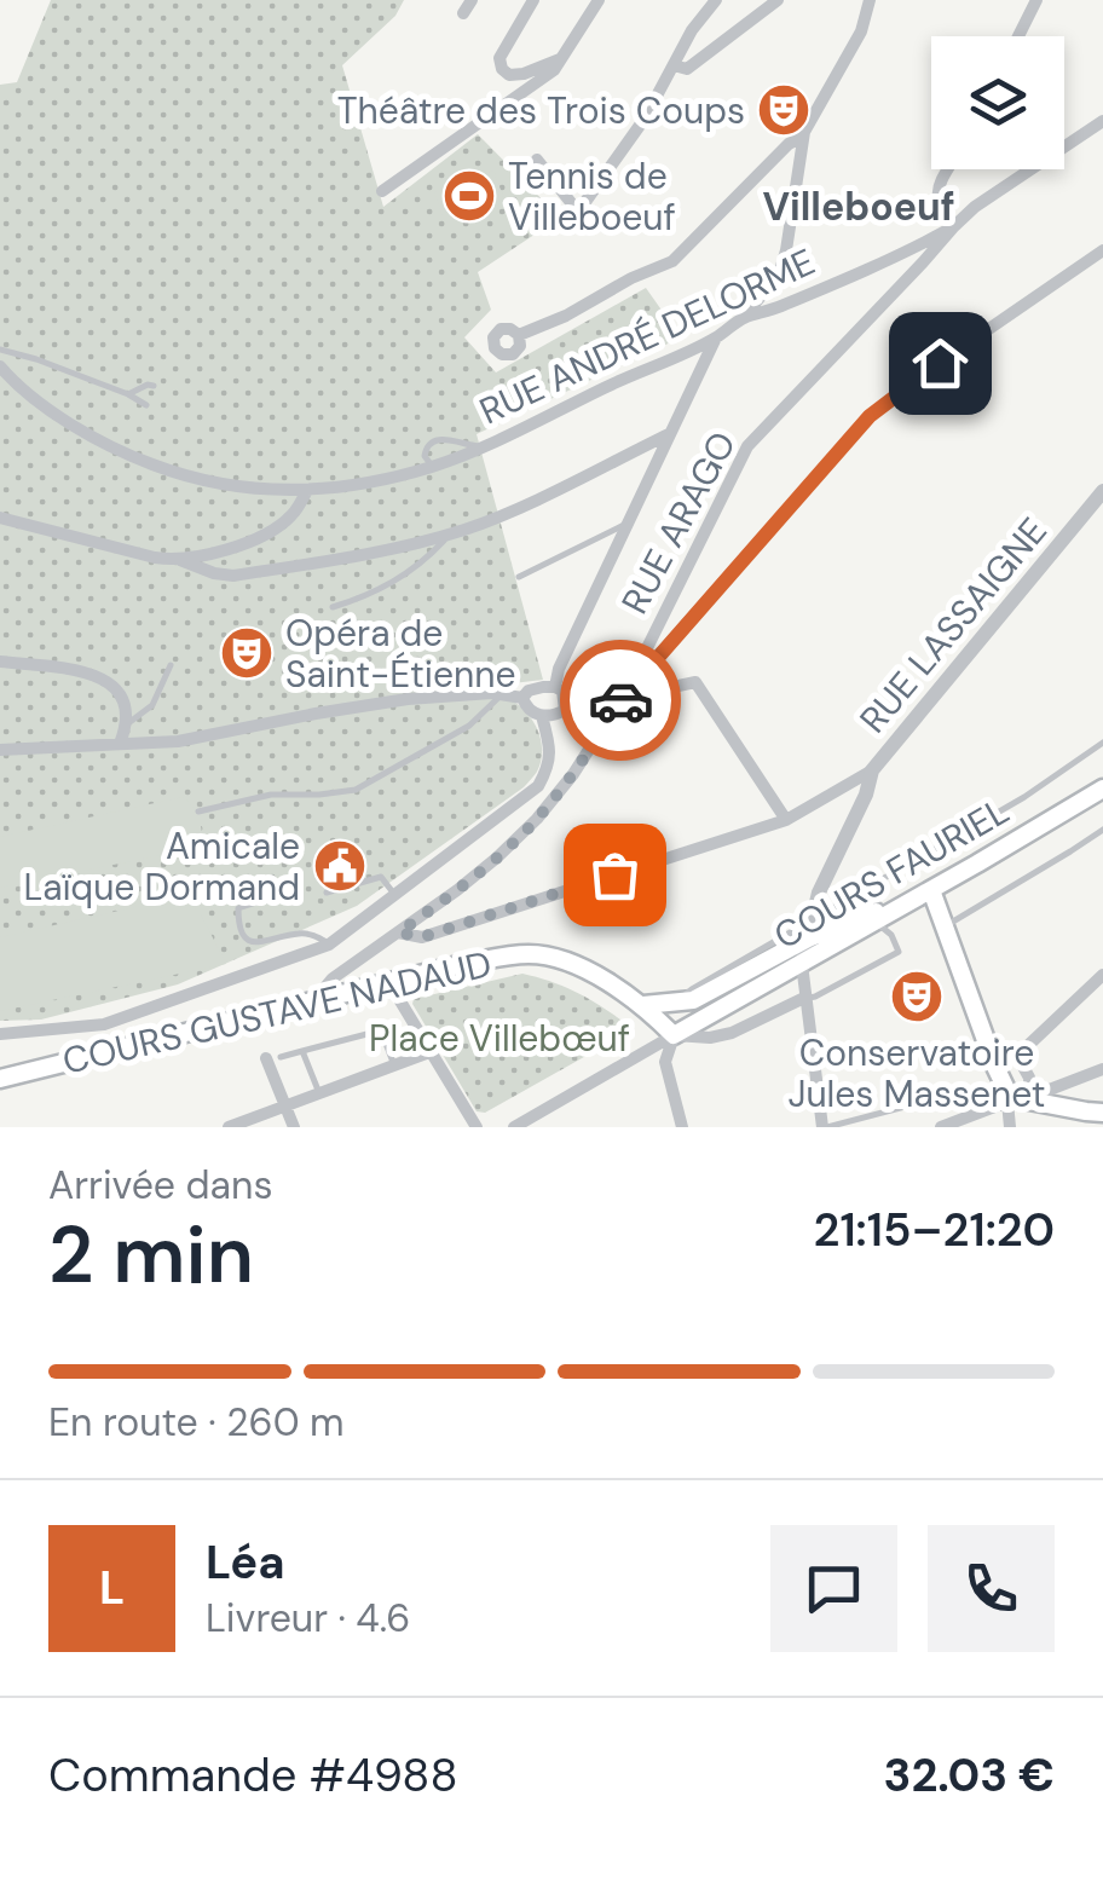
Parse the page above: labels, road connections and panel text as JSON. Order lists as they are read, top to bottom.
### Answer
{
  "streets": {
    "main road": ["COURS FAURIEL", "COURS GUSTAVE NADAUD"],
    "street": ["RUE ANDRÉ DELORME", "RUE ARAGO", "RUE LASSAIGNE"]
  },
  "crossings": [
    ["RUE ANDRÉ DELORME", "RUE ARAGO"],
    ["RUE ARAGO", "COURS GUSTAVE NADAUD"],
    ["RUE LASSAIGNE", "COURS FAURIEL"],
    ["COURS FAURIEL", "COURS GUSTAVE NADAUD"]
  ],
  "districts": ["Villeboeuf"],
  "parks": ["Place Villebœuf"],
  "places": {
    "theatre": ["Théâtre des Trois Coups", "Opéra de Saint-Étienne", "Conservatoire Jules Massenet"],
    "sports": ["Tennis de Villeboeuf"],
    "public building": ["Amicale Laïque Dormand"]
  },
  "page": {
    "heading": ["2 min", "Arrivée dans", "21:15–21:20"],
    "panel": [
      "Léa",
      "Livreur · 4.6",
      "Commande #4988",
      "32.03 €"
    ],
    "bar": "En route · 260 m",
    "round": "L"
  }
}
